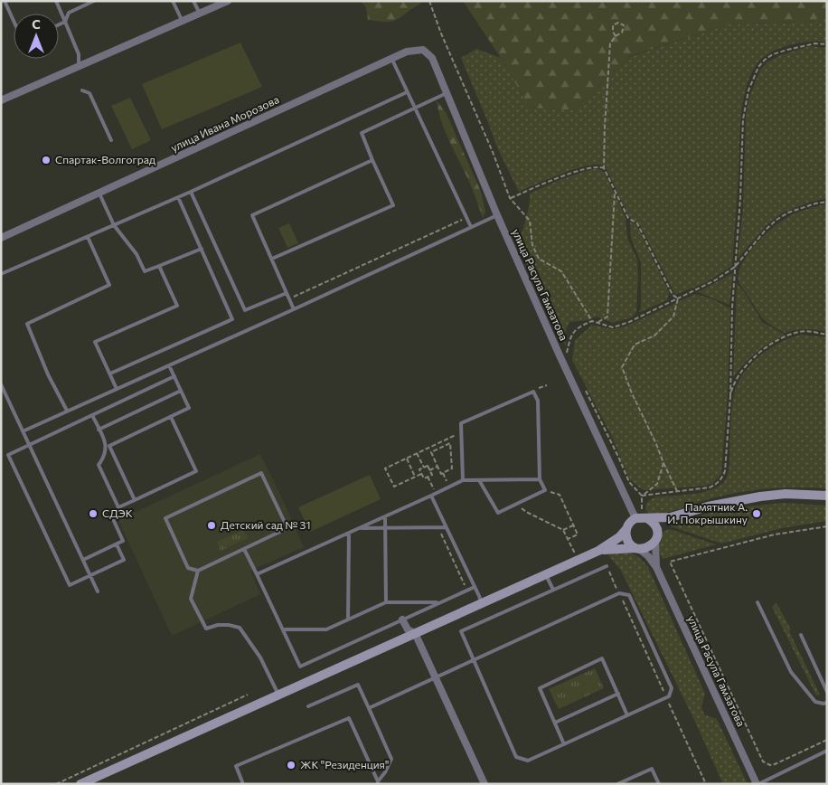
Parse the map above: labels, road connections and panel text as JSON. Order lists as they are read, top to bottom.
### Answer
{
  "streets": {
    "street": ["улица Ивана Морозова", "улица Расула Гамзатова"]
  },
  "crossings": [
    ["улица Ивана Морозова", "улица Расула Гамзатова"]
  ],
  "places": [
    "Спартак-Волгоград",
    "СДЭК",
    "Памятник А. И. Покрышкину",
    "Детский сад № 31",
    "ЖК \"Резиденция\""
  ],
  "north": "top"
}
